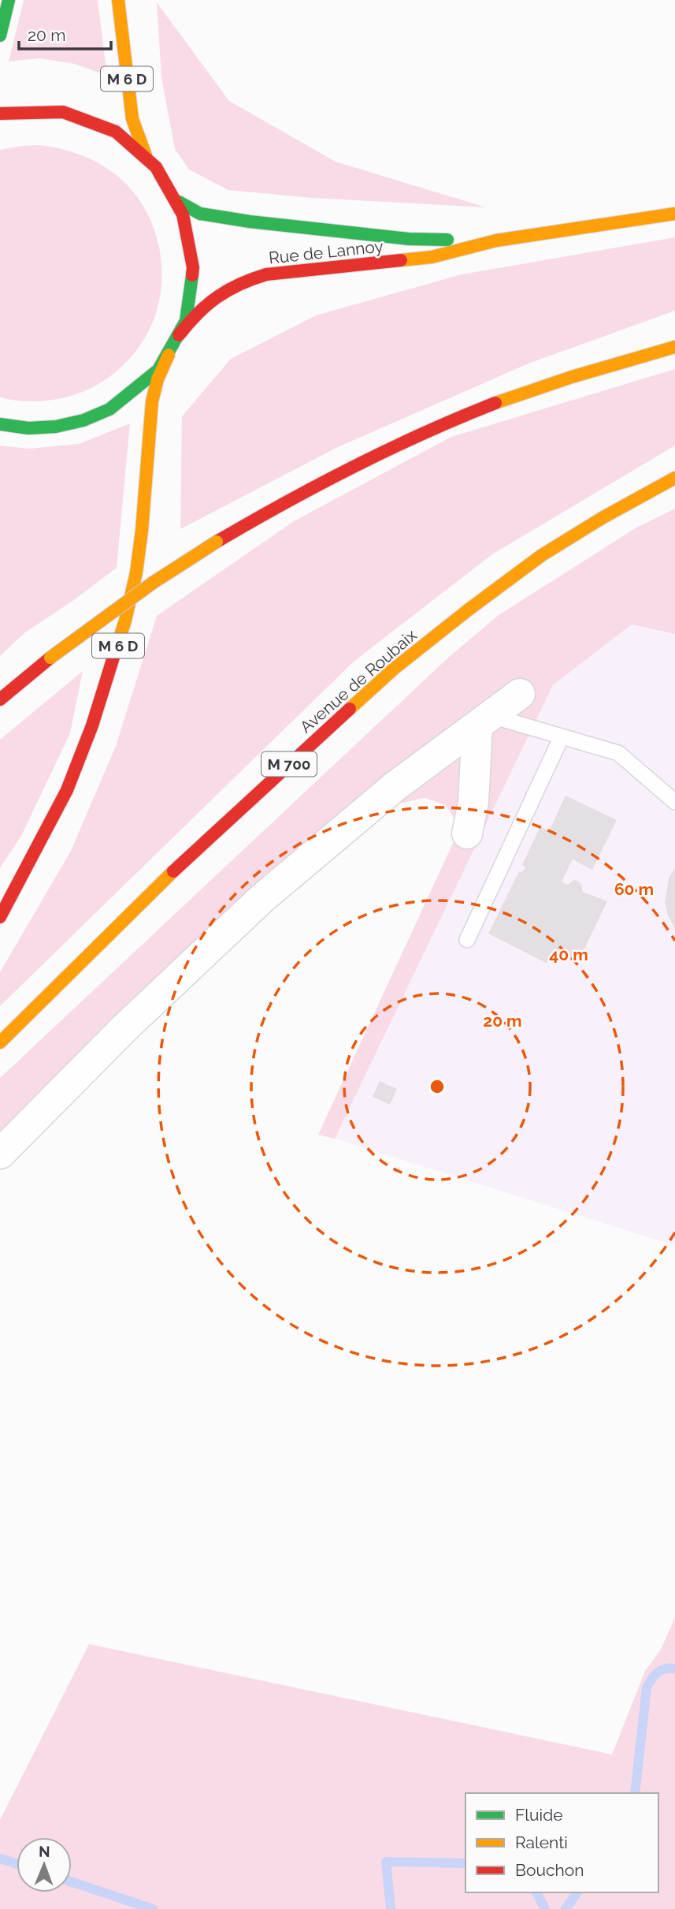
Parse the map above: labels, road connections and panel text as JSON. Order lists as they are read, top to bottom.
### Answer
{
  "streets": {
    "main road": [
      "M 6 D",
      "Rue de Lannoy",
      "Avenue de Roubaix",
      "M 700"
    ]
  },
  "legend": ["Fluide", "Ralenti", "Bouchon"],
  "scale_bar": "20 m",
  "north": "top",
  "rings": ["60 m", "40 m", "20 m"]
}
